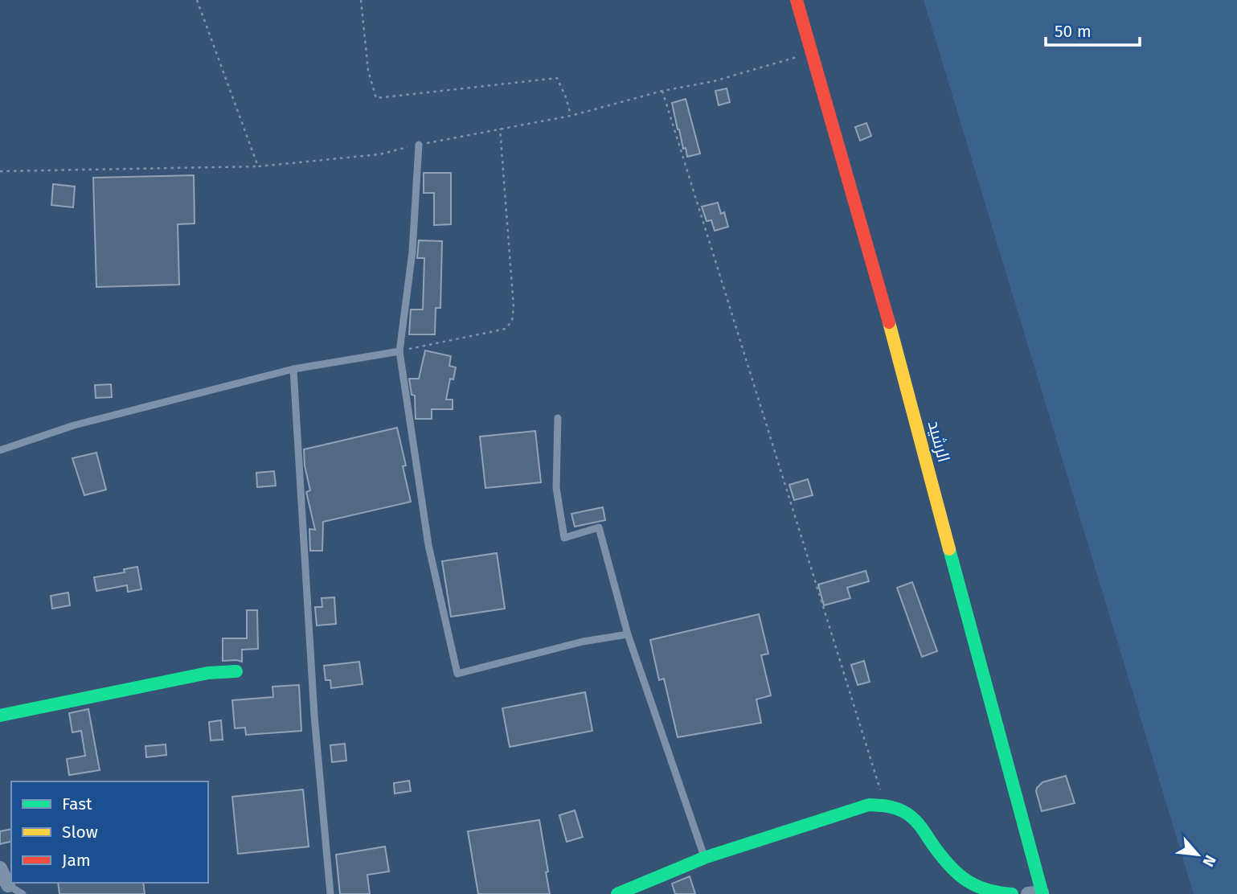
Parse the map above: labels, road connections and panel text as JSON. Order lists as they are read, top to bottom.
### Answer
{
  "streets": {
    "main road": ["الرشيد"]
  },
  "legend": ["Fast", "Slow", "Jam"],
  "scale_bar": "50 m",
  "north": "bottom right"
}
